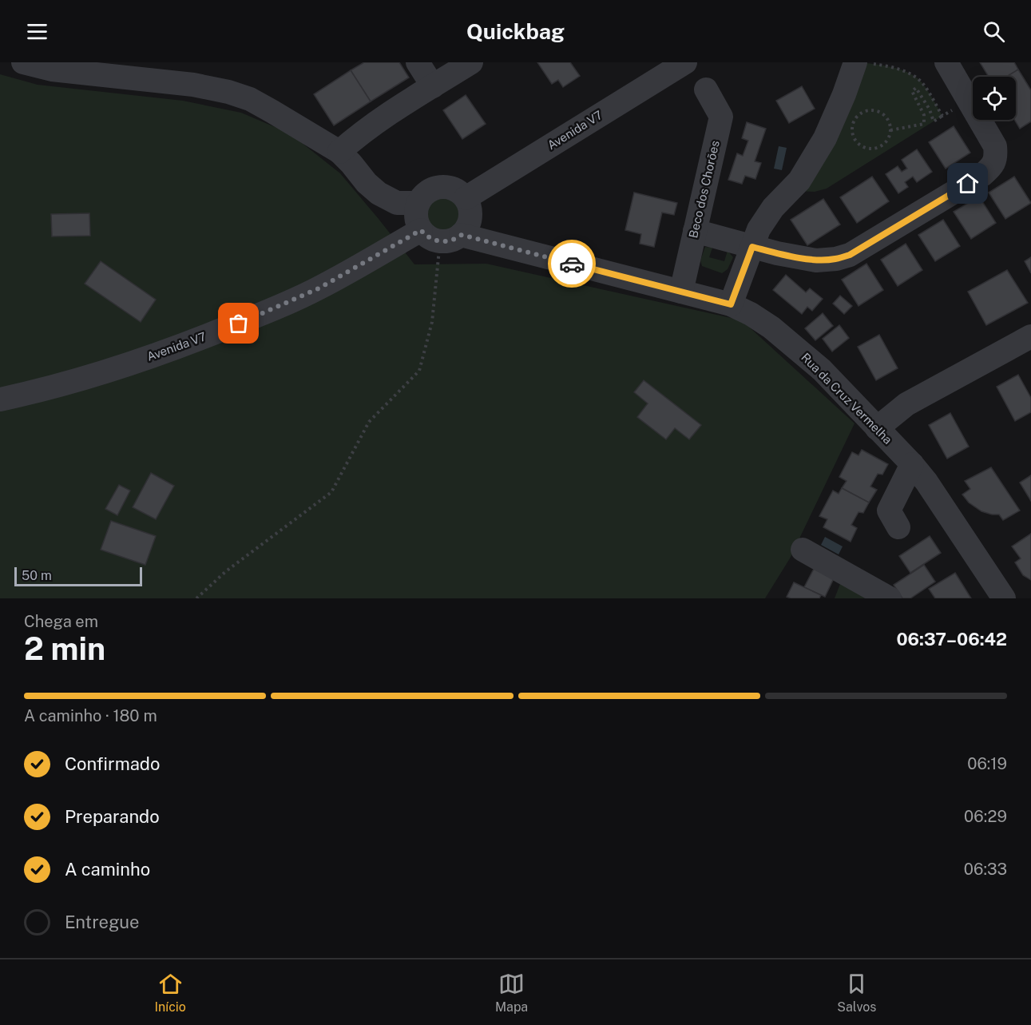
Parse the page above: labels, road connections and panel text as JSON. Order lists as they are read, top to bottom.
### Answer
{
  "streets": {
    "street": ["Avenida V7", "Beco dos Chorões", "Rua da Cruz Vermelha"]
  },
  "crossings": [
    ["Avenida V7", "Rua da Cruz Vermelha"],
    ["Beco dos Chorões", "Rua da Cruz Vermelha"]
  ],
  "scale_bar": "50 m",
  "page": {
    "header": "Quickbag",
    "scale": "50 m",
    "heading": ["2 min", "Chega em", "06:37–06:42"],
    "bar": "A caminho · 180 m",
    "list": [
      ["Confirmado", "06:19"],
      ["Preparando", "06:29"],
      ["A caminho", "06:33"],
      "Entregue"
    ],
    "tabs": ["Início", "Mapa", "Salvos"]
  }
}
